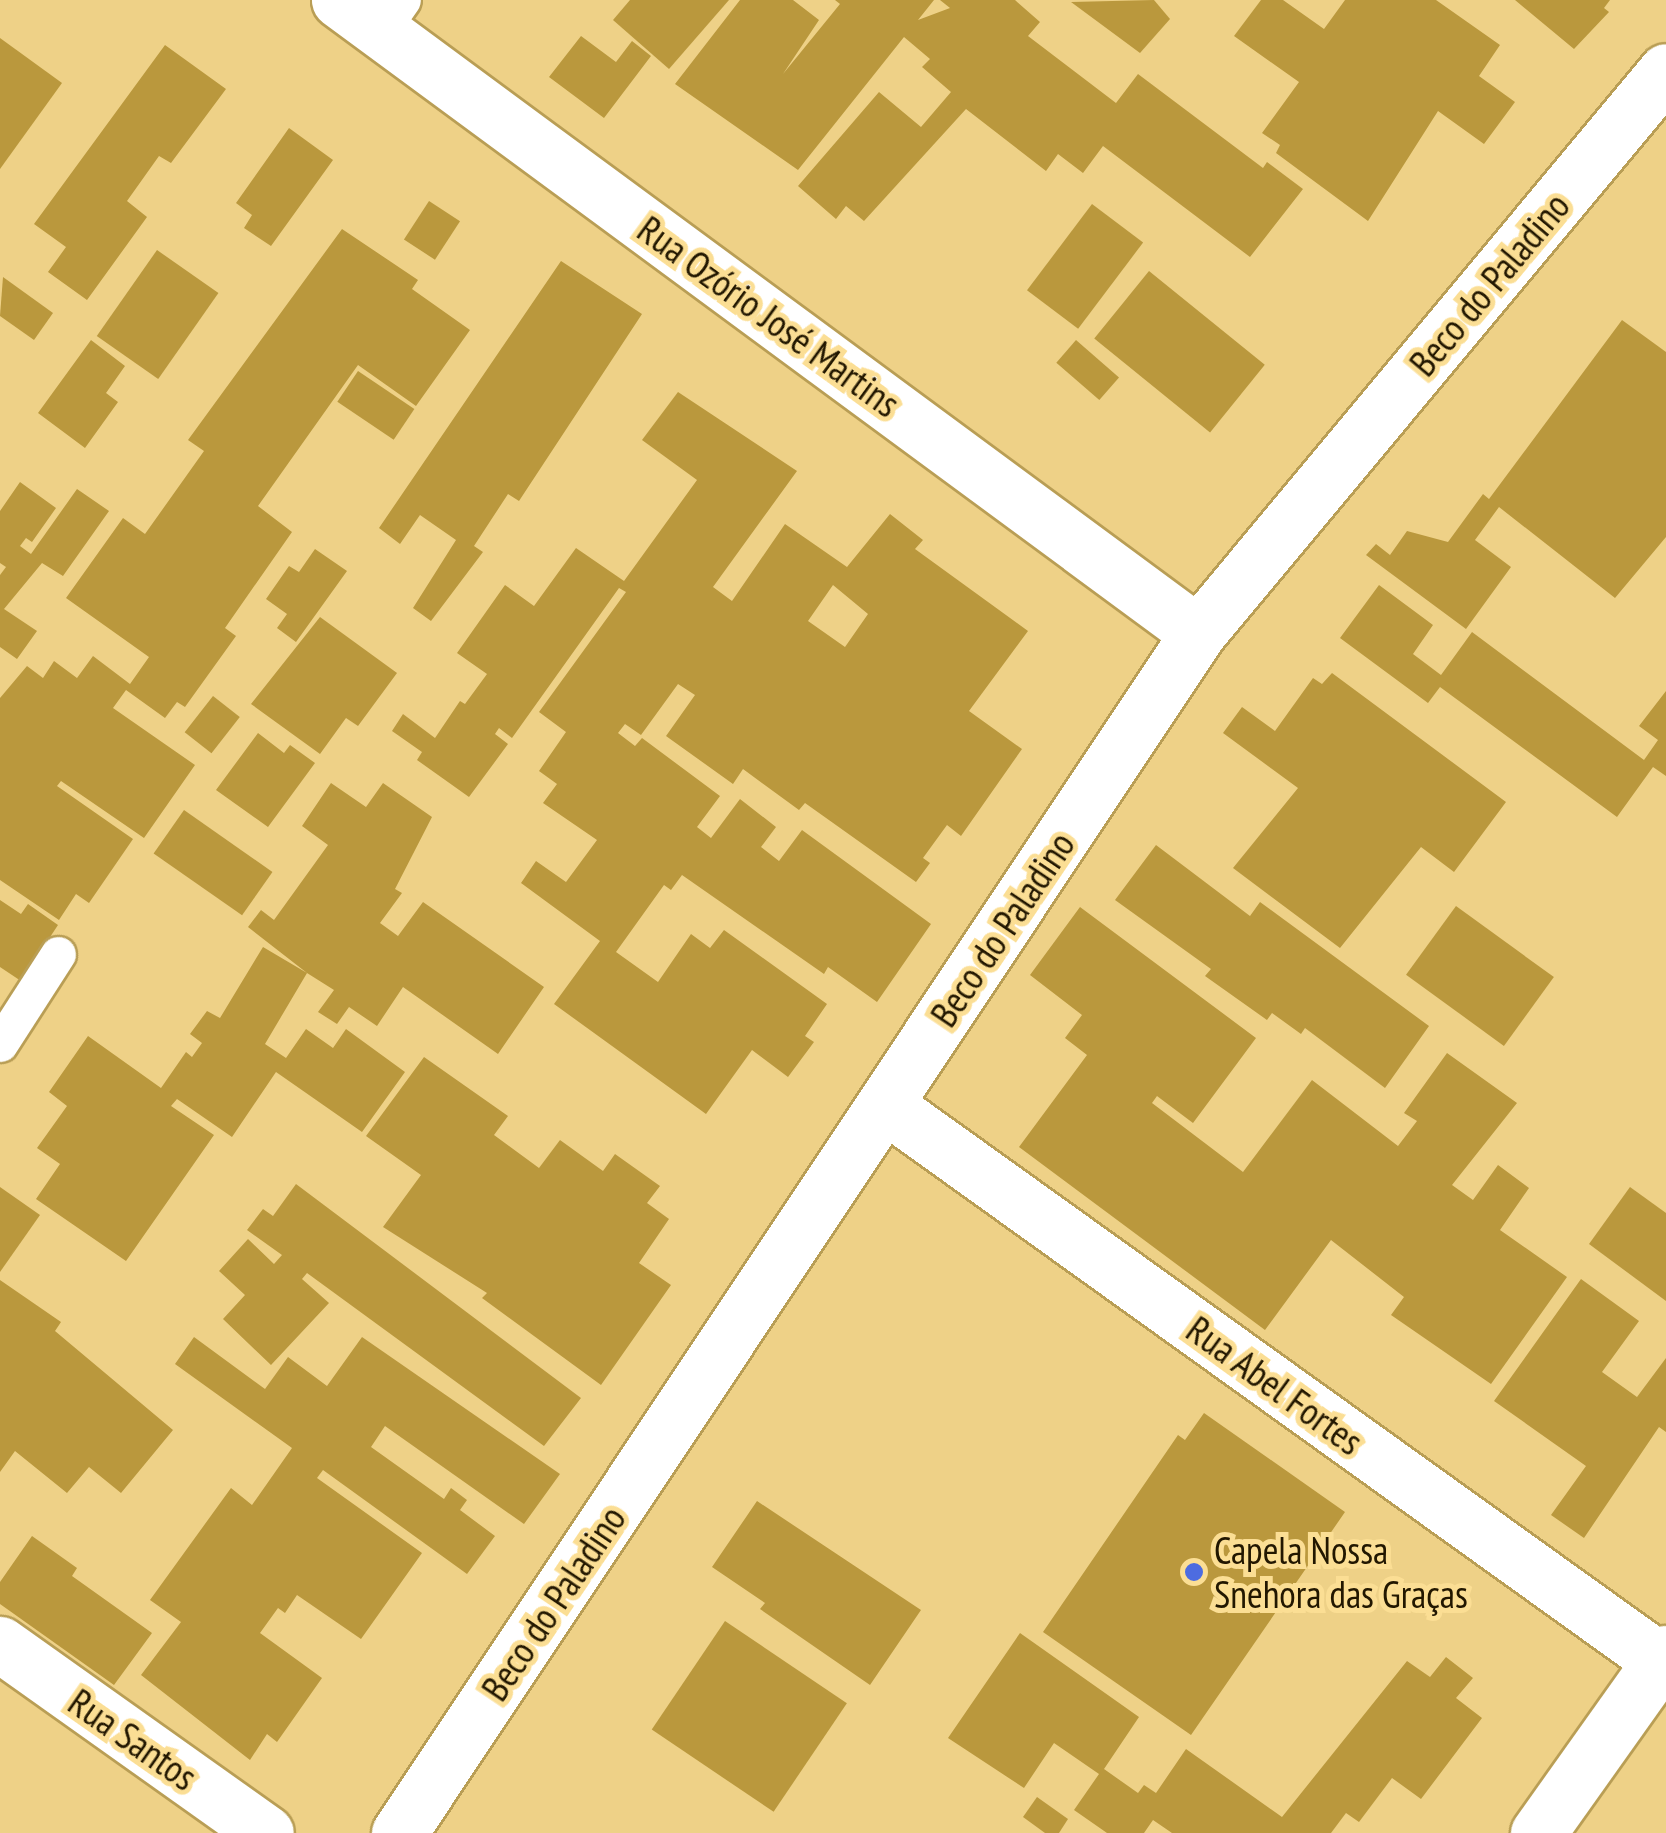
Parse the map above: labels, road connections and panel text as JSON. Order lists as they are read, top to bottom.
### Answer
{
  "streets": {
    "street": [
      "Beco do Paladino",
      "Rua Ozório José Martins",
      "Rua Abel Fortes",
      "Rua Santos"
    ]
  },
  "crossings": [
    ["Beco do Paladino", "Rua Ozório José Martins"],
    ["Beco do Paladino", "Rua Abel Fortes"]
  ],
  "places": ["Capela Nossa Snehora das Graças"]
}
